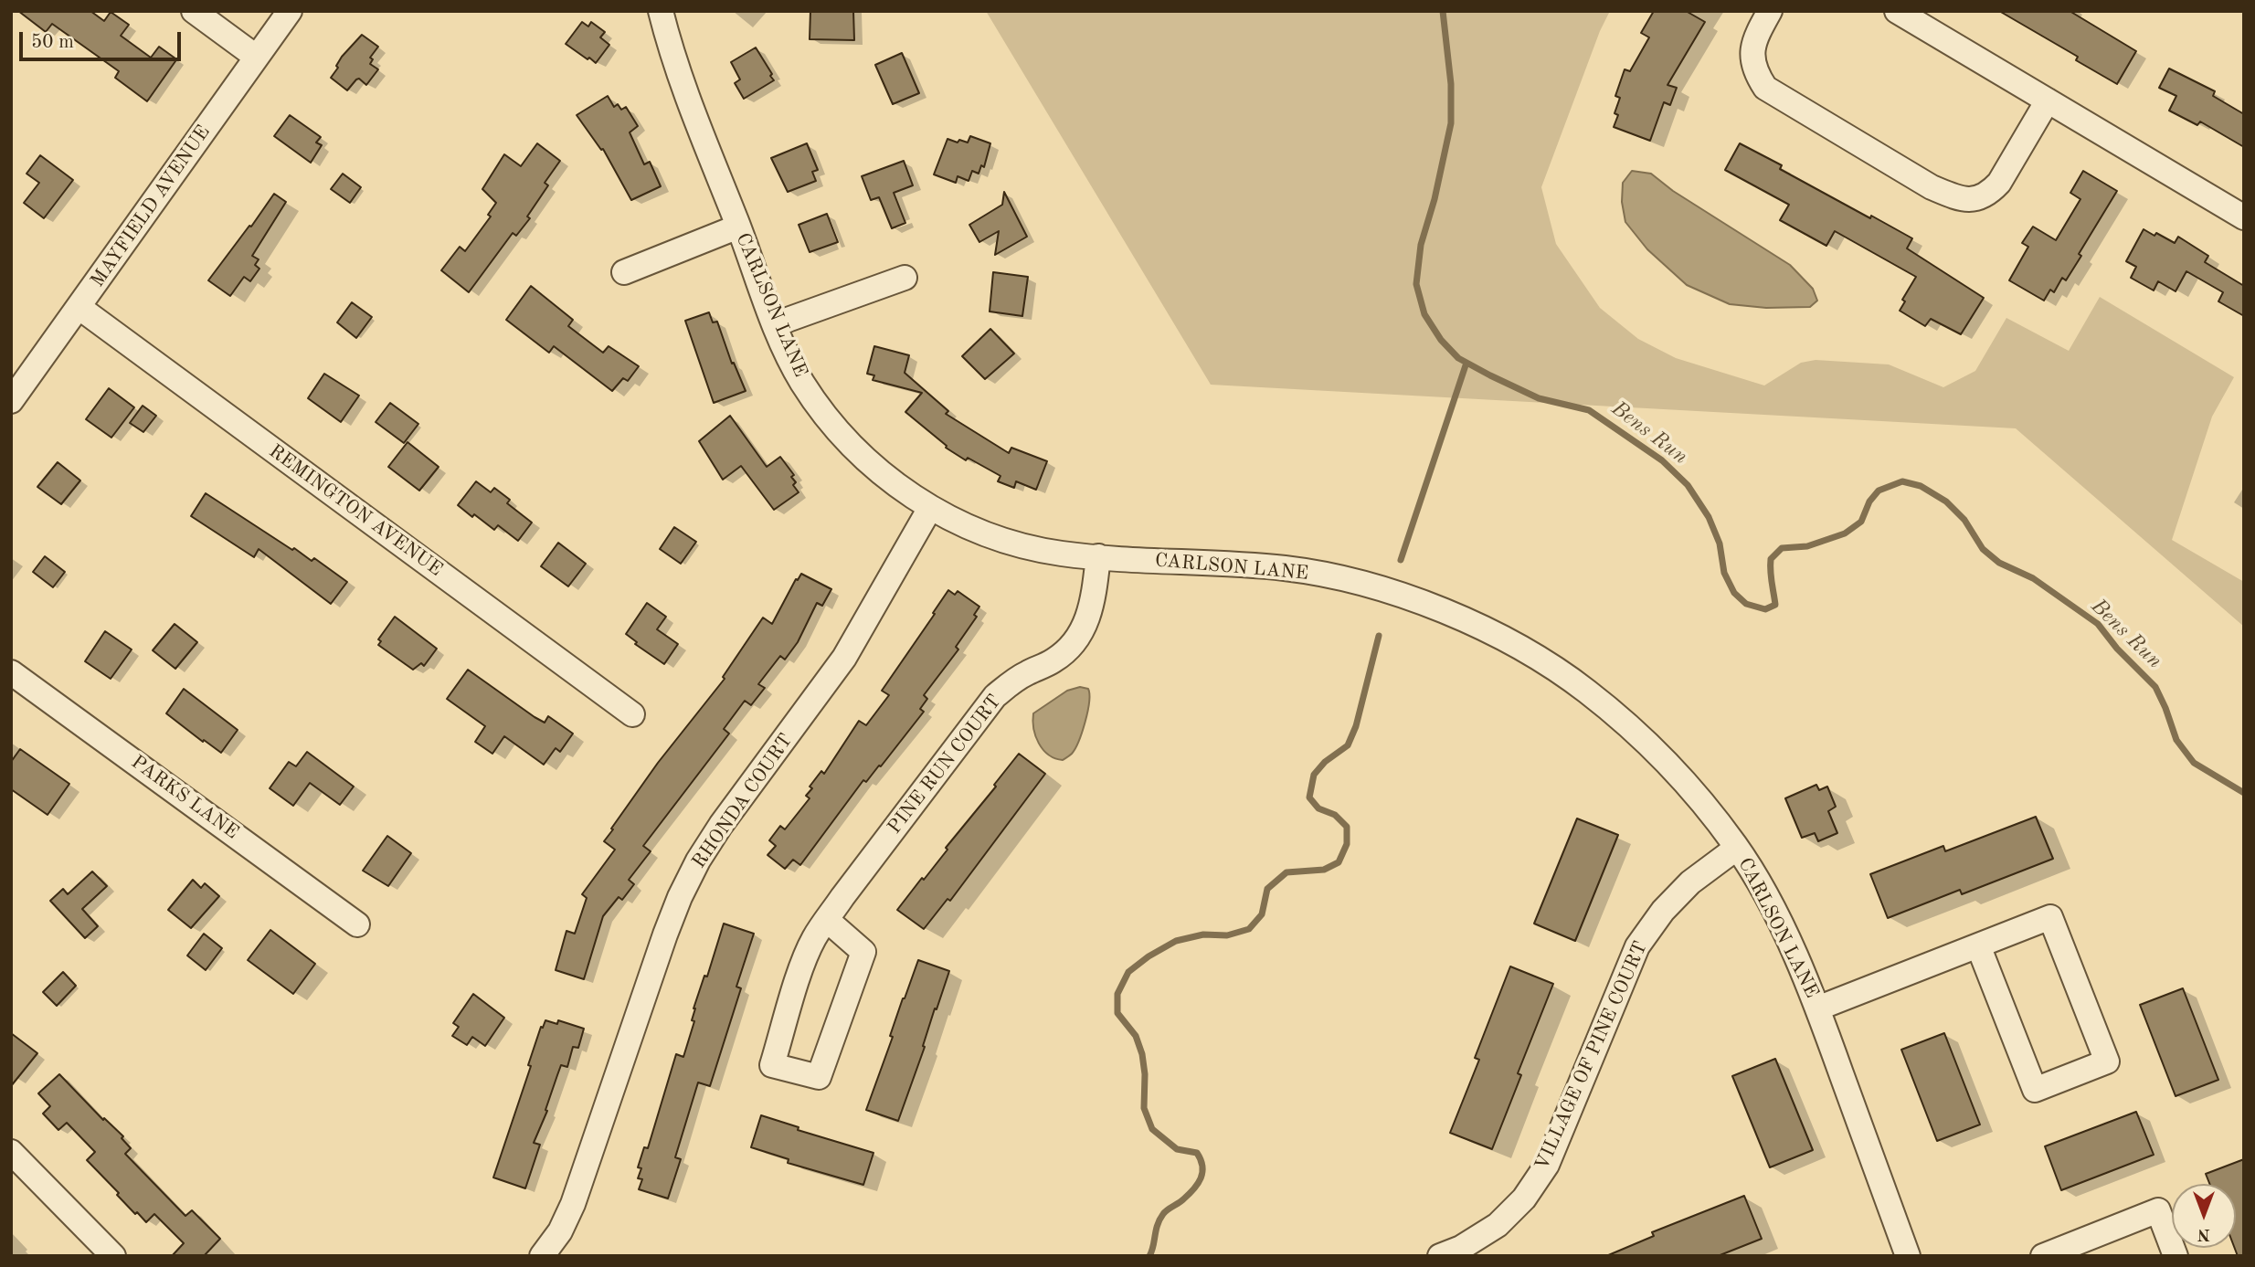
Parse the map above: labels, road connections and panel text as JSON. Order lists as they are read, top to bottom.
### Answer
{
  "streets": {
    "street": [
      "MAYFIELD AVENUE",
      "CARLSON LANE",
      "REMINGTON AVENUE",
      "PINE RUN COURT",
      "PARKS LANE",
      "RHONDA COURT",
      "VILLAGE OF PINE COURT"
    ]
  },
  "crossings": [
    ["MAYFIELD AVENUE", "REMINGTON AVENUE"],
    ["CARLSON LANE", "PINE RUN COURT"],
    ["CARLSON LANE", "RHONDA COURT"],
    ["CARLSON LANE", "VILLAGE OF PINE COURT"]
  ],
  "water": ["Bens Run"],
  "scale_bar": "50 m",
  "north": "bottom"
}
